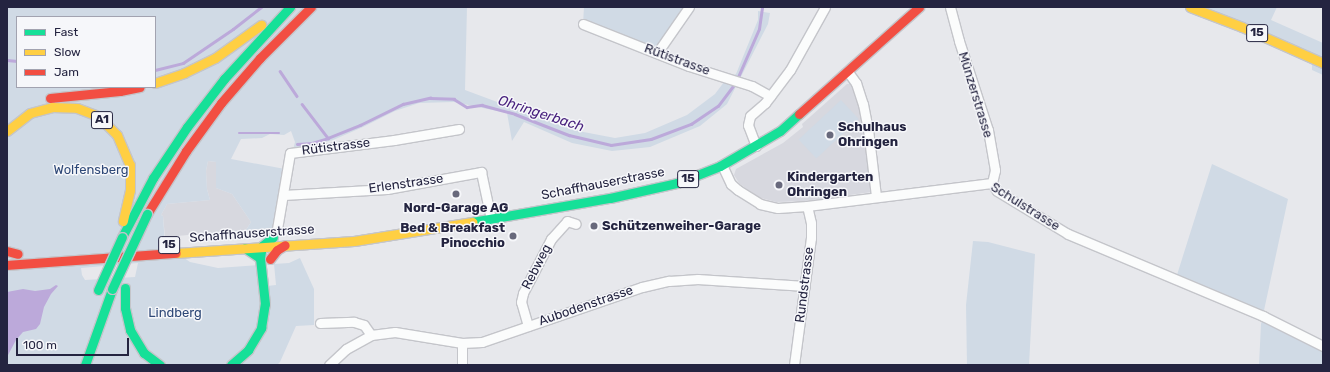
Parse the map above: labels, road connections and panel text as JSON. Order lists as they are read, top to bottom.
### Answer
{
  "streets": {
    "main road": ["15", "A1", "Schaffhauserstrasse"],
    "street": [
      "Rütistrasse",
      "Münzerstrasse",
      "Erlenstrasse",
      "Schulstrasse",
      "Rebweg",
      "Rundstrasse",
      "Aubodenstrasse"
    ]
  },
  "crossings": [
    ["Rütistrasse", "Erlenstrasse"],
    ["Rütistrasse", "Schaffhauserstrasse"],
    ["Münzerstrasse", "Schulstrasse"],
    ["Erlenstrasse", "Schaffhauserstrasse"],
    ["Schaffhauserstrasse", "Schulstrasse"],
    ["Schulstrasse", "Rundstrasse"],
    ["Rebweg", "Aubodenstrasse"],
    ["Rundstrasse", "Aubodenstrasse"]
  ],
  "water": ["Ohringerbach"],
  "parks": ["Wolfensberg", "Lindberg"],
  "places": [
    "Schulhaus Ohringen",
    "Kindergarten Ohringen",
    "Nord-Garage AG",
    "Schützenweiher-Garage",
    "Bed & Breakfast Pinocchio"
  ],
  "legend": ["Fast", "Slow", "Jam"],
  "scale_bar": "100 m"
}
